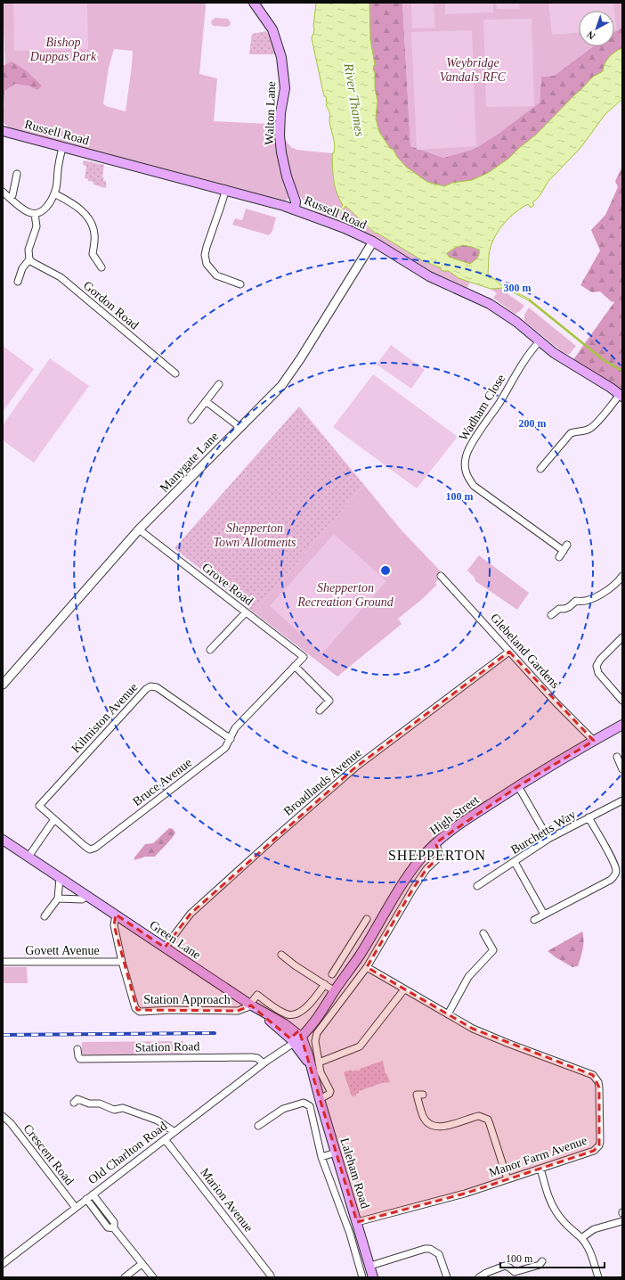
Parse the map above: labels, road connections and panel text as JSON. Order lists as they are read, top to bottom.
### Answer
{
  "streets": {
    "main road": [
      "Walton Lane",
      "Russell Road",
      "High Street",
      "Green Lane",
      "Laleham Road"
    ],
    "street": [
      "Gordon Road",
      "Wadham Close",
      "Manygate Lane",
      "Grove Road",
      "Glebeland Gardens",
      "Kilmiston Avenue",
      "Bruce Avenue",
      "Broadlands Avenue",
      "Burchetts Way",
      "Govett Avenue",
      "Station Approach",
      "Station Road",
      "Old Charlton Road",
      "Crescent Road",
      "Manor Farm Avenue",
      "Marion Avenue"
    ]
  },
  "crossings": [
    ["Walton Lane", "Russell Road"],
    ["Russell Road", "Wadham Close"],
    ["Russell Road", "Manygate Lane"],
    ["Manygate Lane", "Grove Road"],
    ["Grove Road", "Bruce Avenue"],
    ["Glebeland Gardens", "Broadlands Avenue"],
    ["Glebeland Gardens", "High Street"],
    ["Kilmiston Avenue", "Bruce Avenue"],
    ["Broadlands Avenue", "Green Lane"],
    ["High Street", "Green Lane"],
    ["High Street", "Old Charlton Road"],
    ["High Street", "Laleham Road"],
    ["Green Lane", "Station Approach"],
    ["Green Lane", "Old Charlton Road"],
    ["Green Lane", "Laleham Road"],
    ["Govett Avenue", "Station Approach"],
    ["Station Road", "Old Charlton Road"],
    ["Old Charlton Road", "Crescent Road"],
    ["Old Charlton Road", "Laleham Road"],
    ["Old Charlton Road", "Marion Avenue"],
    ["Manor Farm Avenue", "Laleham Road"]
  ],
  "districts": ["SHEPPERTON"],
  "water": ["River Thames"],
  "parks": [
    "Bishop Duppas Park",
    "Weybridge Vandals RFC",
    "Shepperton Town Allotments",
    "Shepperton Recreation Ground"
  ],
  "scale_bar": "100 m",
  "north": "bottom left",
  "rings": ["300 m", "200 m", "100 m"]
}
